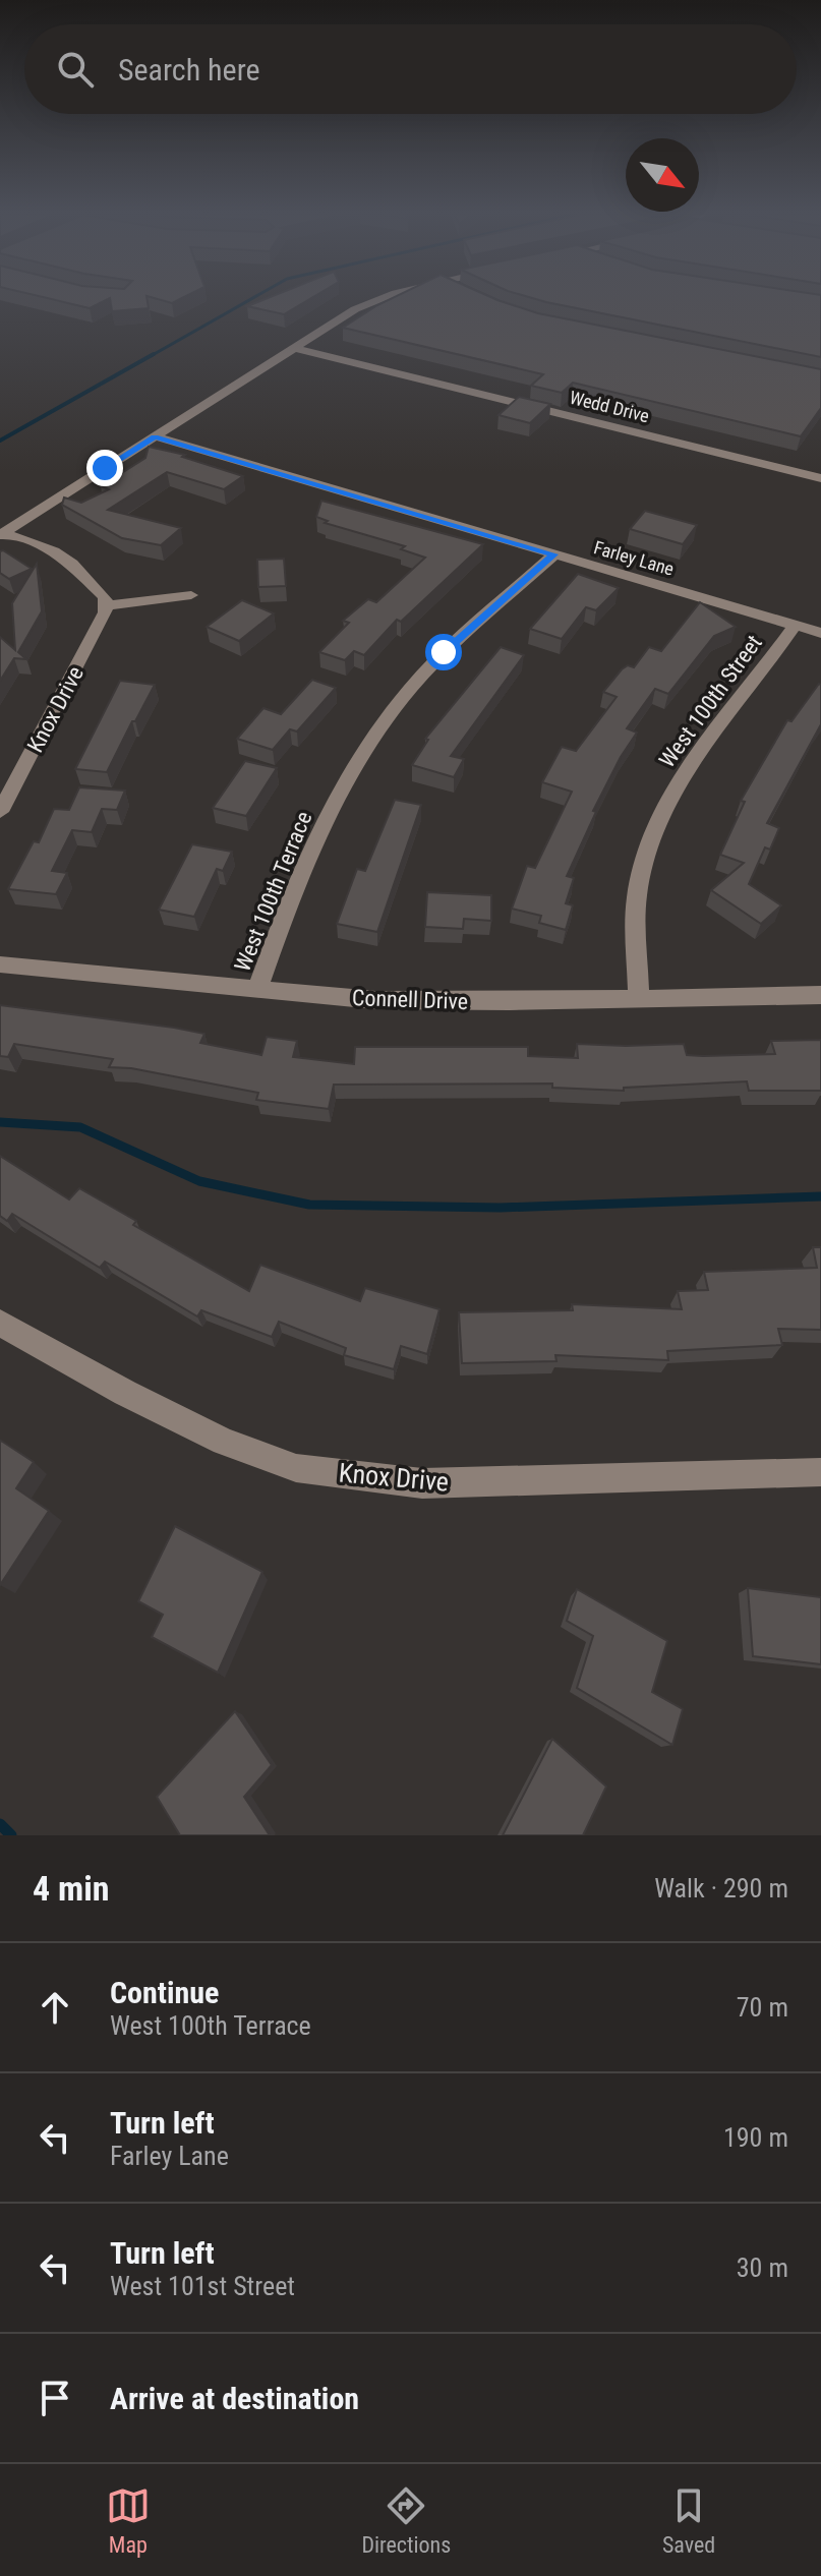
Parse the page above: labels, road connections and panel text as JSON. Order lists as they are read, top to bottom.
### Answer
{
  "streets": {
    "street": [
      "Wedd Drive",
      "Farley Lane",
      "West 100th Street",
      "Knox Drive",
      "West 100th Terrace",
      "Connell Drive"
    ]
  },
  "crossings": [
    ["Farley Lane", "West 100th Street"],
    ["Farley Lane", "West 100th Terrace"],
    ["West 100th Street", "Connell Drive"],
    ["West 100th Terrace", "Connell Drive"]
  ],
  "north": "bottom right",
  "page": {
    "search": "Search here",
    "heading": ["4 min", "Walk · 290 m"],
    "list": [
      ["Continue", "West 100th Terrace", "70 m"],
      ["Turn left", "Farley Lane", "190 m"],
      ["Turn left", "West 101st Street", "30 m"],
      "Arrive at destination"
    ],
    "nav": ["Map", "Directions", "Saved"]
  }
}
